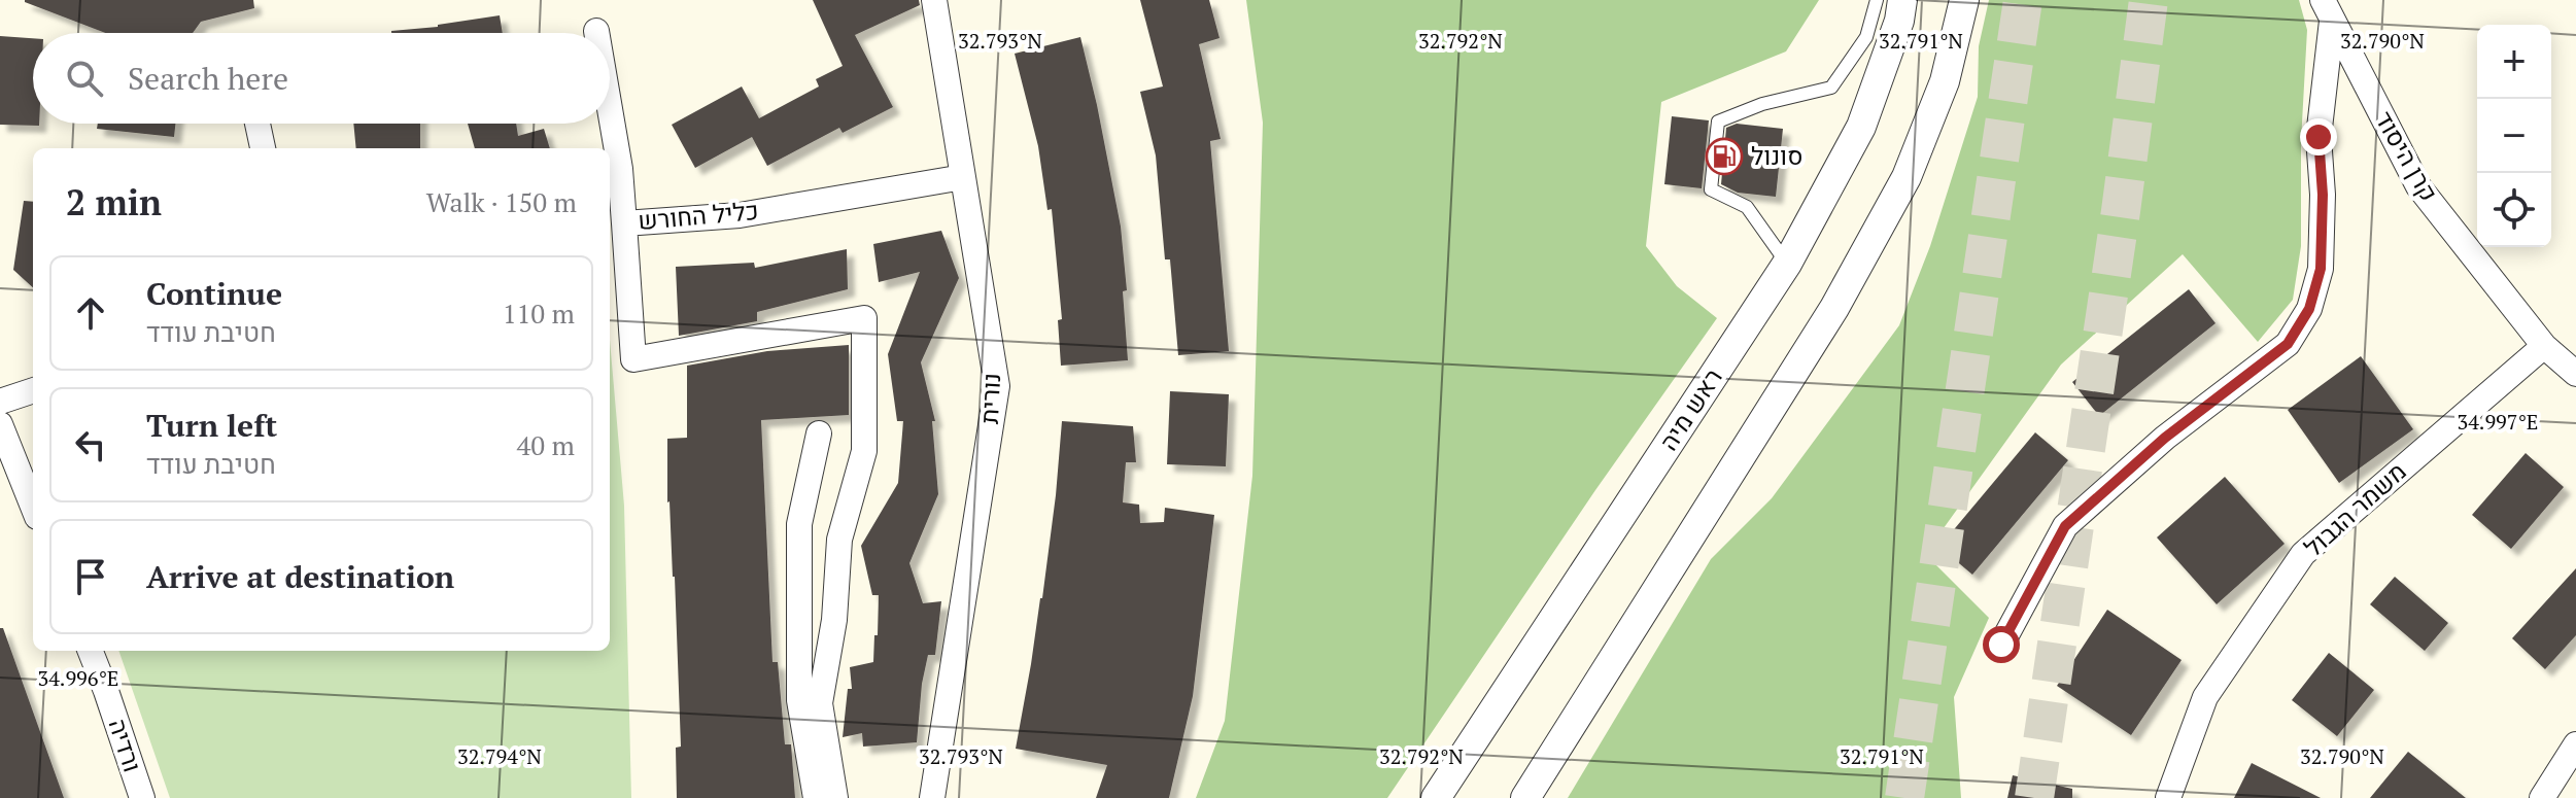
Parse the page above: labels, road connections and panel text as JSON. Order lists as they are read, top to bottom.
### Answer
{
  "streets": {
    "street": [
      "קרן היסוד",
      "כליל החורש",
      "נורית",
      "ראש מיה",
      "משמר הגבול",
      "ורדיה"
    ]
  },
  "crossings": [
    ["קרן היסוד", "משמר הגבול"],
    ["כליל החורש", "נורית"]
  ],
  "places": {
    "fuel station": ["סונול"]
  },
  "page": {
    "map_buttons": ["+", "−"],
    "search": "Search here",
    "heading": ["2 min", "Walk · 150 m"],
    "list": [
      ["Continue", "חטיבת עודד", "110 m"],
      ["Turn left", "חטיבת עודד", "40 m"],
      "Arrive at destination"
    ]
  },
  "coordinates": [
    "32.793°N",
    "32.792°N",
    "32.791°N",
    "32.790°N",
    "34.997°E",
    "34.996°E",
    "32.794°N"
  ]
}
